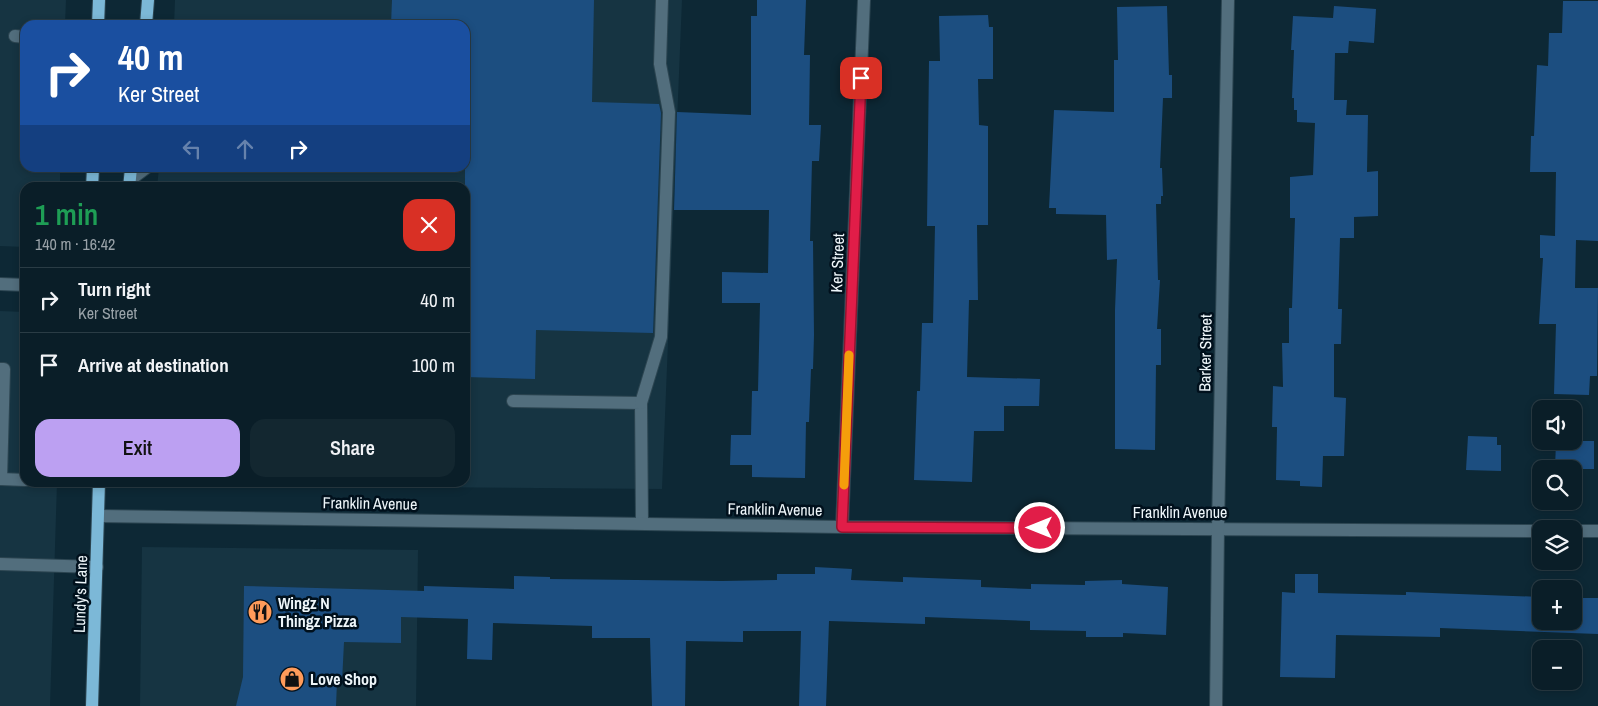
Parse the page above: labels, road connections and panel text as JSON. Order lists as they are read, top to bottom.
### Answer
{
  "streets": {
    "main road": ["Lundy's Lane"],
    "street": ["Ker Street", "Barker Street", "Franklin Avenue"]
  },
  "crossings": [
    ["Ker Street", "Franklin Avenue"],
    ["Barker Street", "Franklin Avenue"],
    ["Franklin Avenue", "Lundy's Lane"]
  ],
  "places": {
    "restaurant": ["Wingz N Thingz Pizza"],
    "shop": ["Love Shop"]
  },
  "page": {
    "turn": ["40 m", "Ker Street"],
    "heading": ["1 min", "140 m · 16:42"],
    "list": [
      {
        "name": "Turn right",
        "note": "Ker Street",
        "value": "40 m"
      },
      {
        "name": "Arrive at destination",
        "value": "100 m"
      }
    ],
    "map_buttons": ["+", "−"],
    "buttons": ["Exit", "Share"]
  }
}
